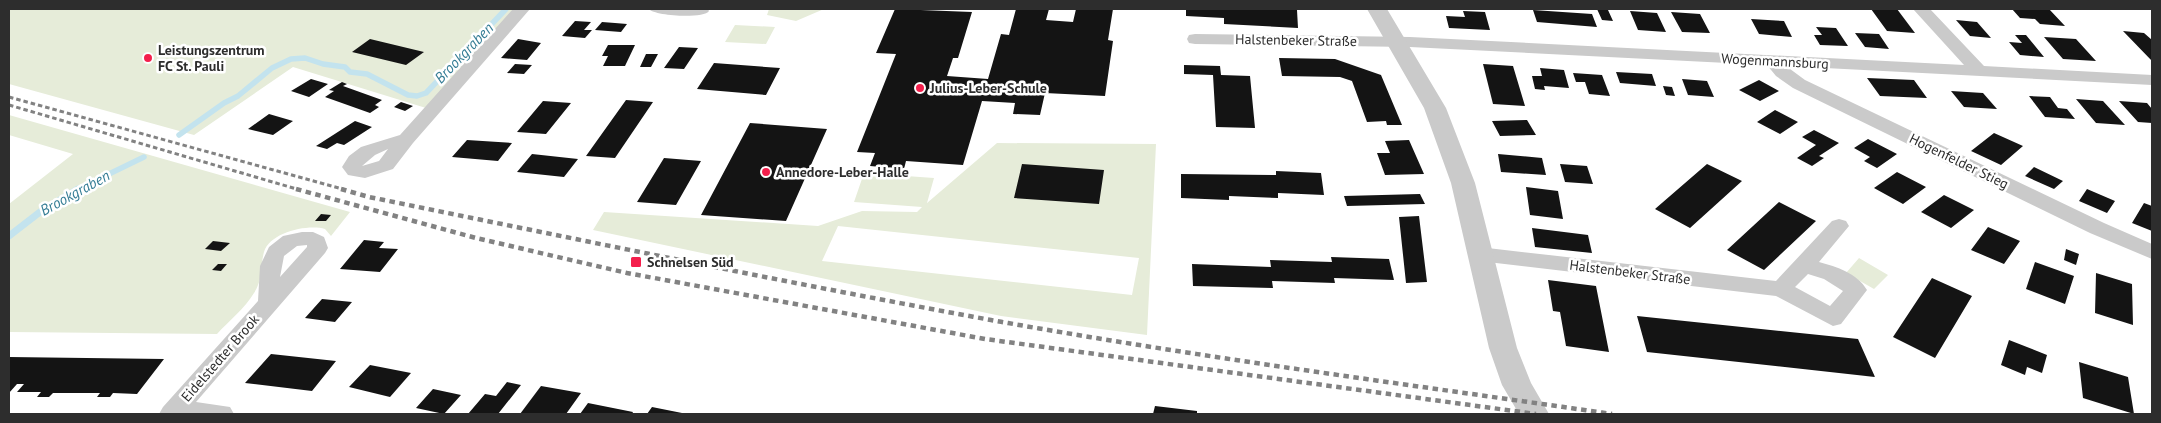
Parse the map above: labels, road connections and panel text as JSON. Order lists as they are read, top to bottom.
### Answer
{
  "streets": {
    "street": [
      "Halstenbeker Straße",
      "Wogenmannsburg",
      "Hogenfelder Stieg",
      "Eidelstedter Brook"
    ]
  },
  "crossings": [
    ["Halstenbeker Straße", "Wogenmannsburg"],
    ["Wogenmannsburg", "Hogenfelder Stieg"]
  ],
  "water": ["Brookgraben"],
  "places": {
    "other": ["Leistungszentrum FC St. Pauli", "Julius-Leber-Schule", "Annedore-Leber-Halle"],
    "transit": ["Schnelsen Süd"]
  }
}
